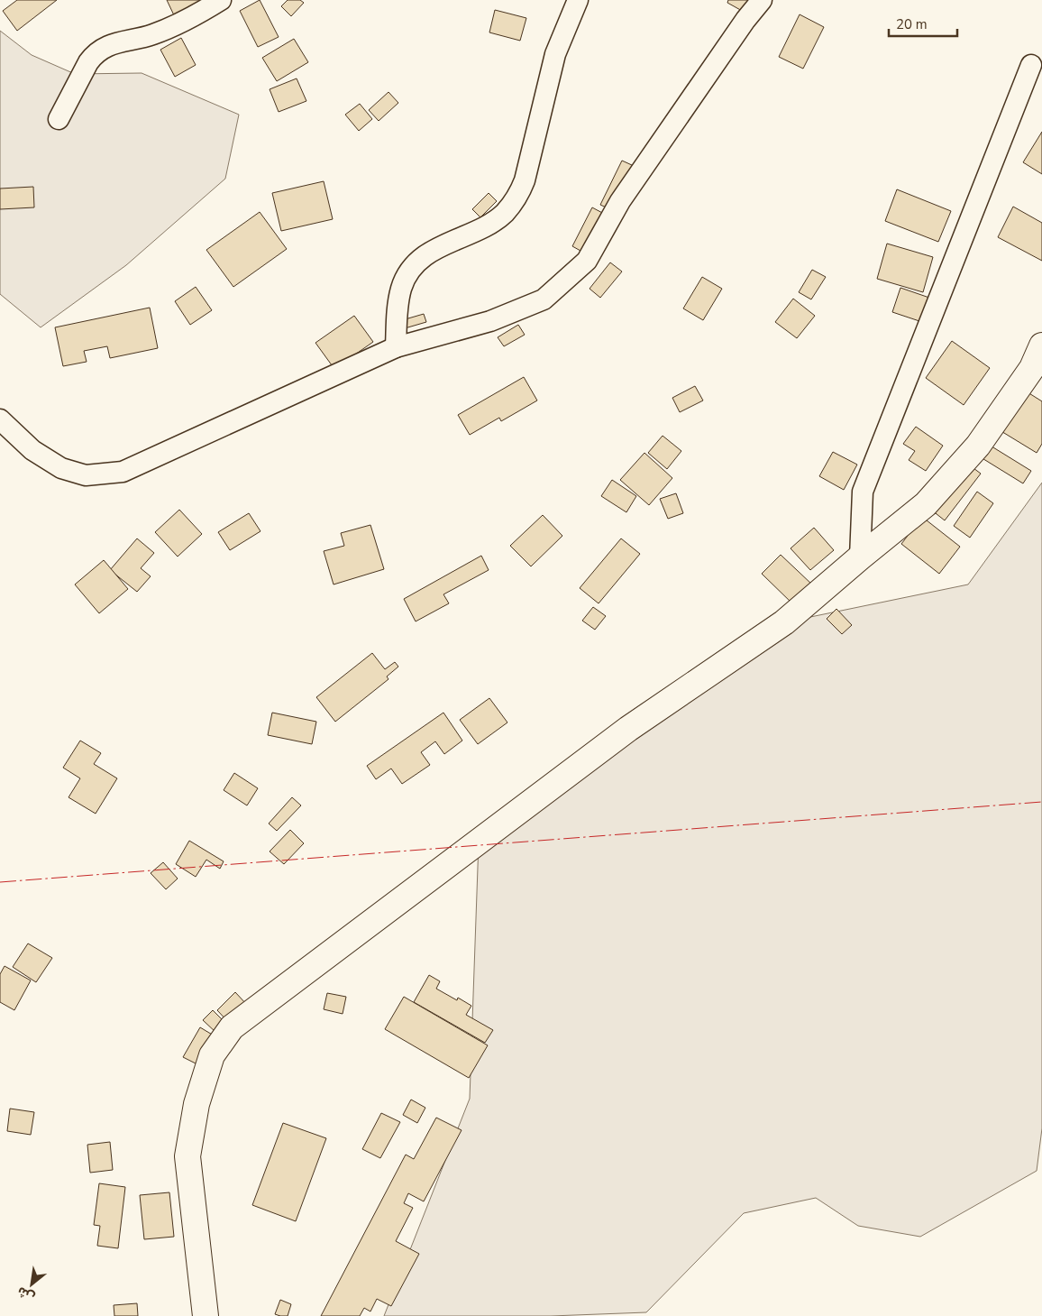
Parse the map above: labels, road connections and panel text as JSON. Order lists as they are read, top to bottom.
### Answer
{
  "scale_bar": "20 m",
  "north": "bottom left"
}
